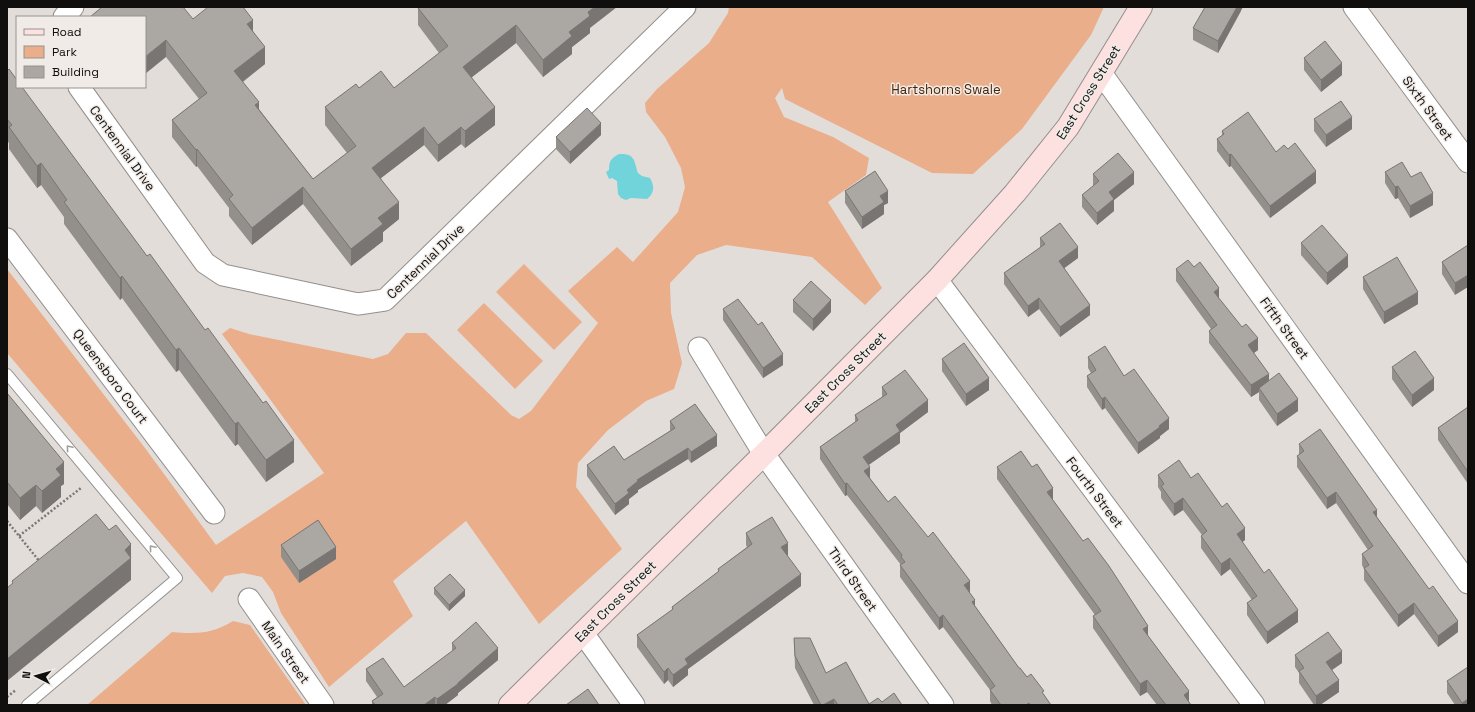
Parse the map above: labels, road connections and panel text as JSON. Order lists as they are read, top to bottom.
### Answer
{
  "streets": {
    "street": [
      "East Cross Street",
      "Sixth Street",
      "Centennial Drive",
      "Fifth Street",
      "Queensboro Court",
      "Fourth Street",
      "Third Street",
      "Main Street"
    ]
  },
  "crossings": [
    ["East Cross Street", "Fifth Street"],
    ["East Cross Street", "Fourth Street"],
    ["East Cross Street", "Third Street"]
  ],
  "parks": ["Hartshorns Swale"],
  "legend": ["Road", "Park", "Building"],
  "north": "left"
}
